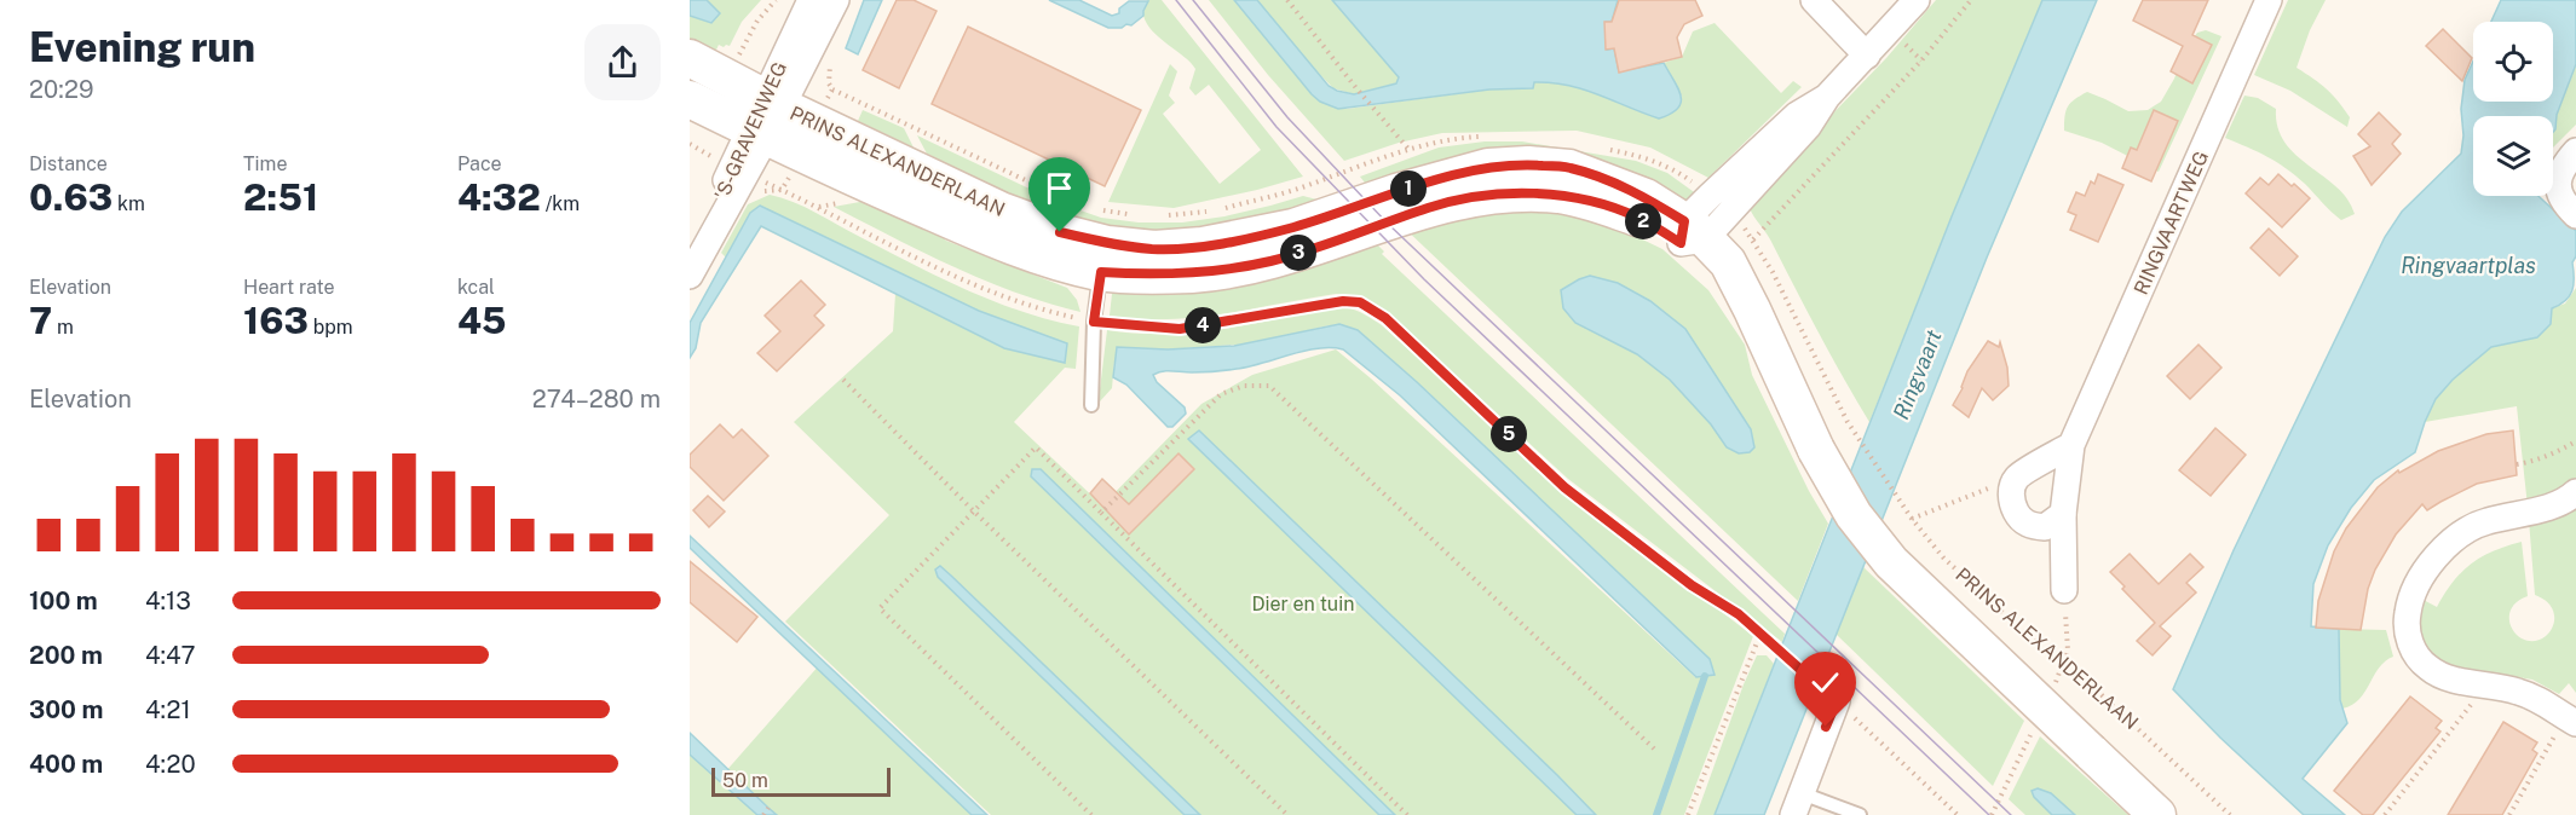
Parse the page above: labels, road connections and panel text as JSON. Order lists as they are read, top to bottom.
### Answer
{
  "streets": {
    "main road": ["PRINS ALEXANDERLAAN"],
    "street": ["'S-GRAVENWEG", "RINGVAARTWEG"]
  },
  "crossings": [
    ["'S-GRAVENWEG", "PRINS ALEXANDERLAAN"]
  ],
  "water": ["Ringvaartplas", "Ringvaart"],
  "parks": ["Dier en tuin"],
  "scale_bar": "50 m",
  "page": {
    "heading": ["Evening run", "20:29"],
    "stats": [
      ["Distance", "0.63 km"],
      ["Time", "2:51"],
      ["Pace", "4:32 /km"],
      ["Elevation", "7 m"],
      ["Heart rate", "163 bpm"],
      ["kcal", "45"]
    ],
    "pins": [
      "1",
      "2",
      "3",
      "4",
      "5"
    ],
    "chart": ["Elevation", "274–280 m"],
    "list": [
      {
        "name": "100 m",
        "note": "4:13"
      },
      {
        "name": "200 m",
        "note": "4:47"
      },
      {
        "name": "300 m",
        "note": "4:21"
      },
      {
        "name": "400 m",
        "note": "4:20"
      }
    ],
    "scale": "50 m"
  }
}
